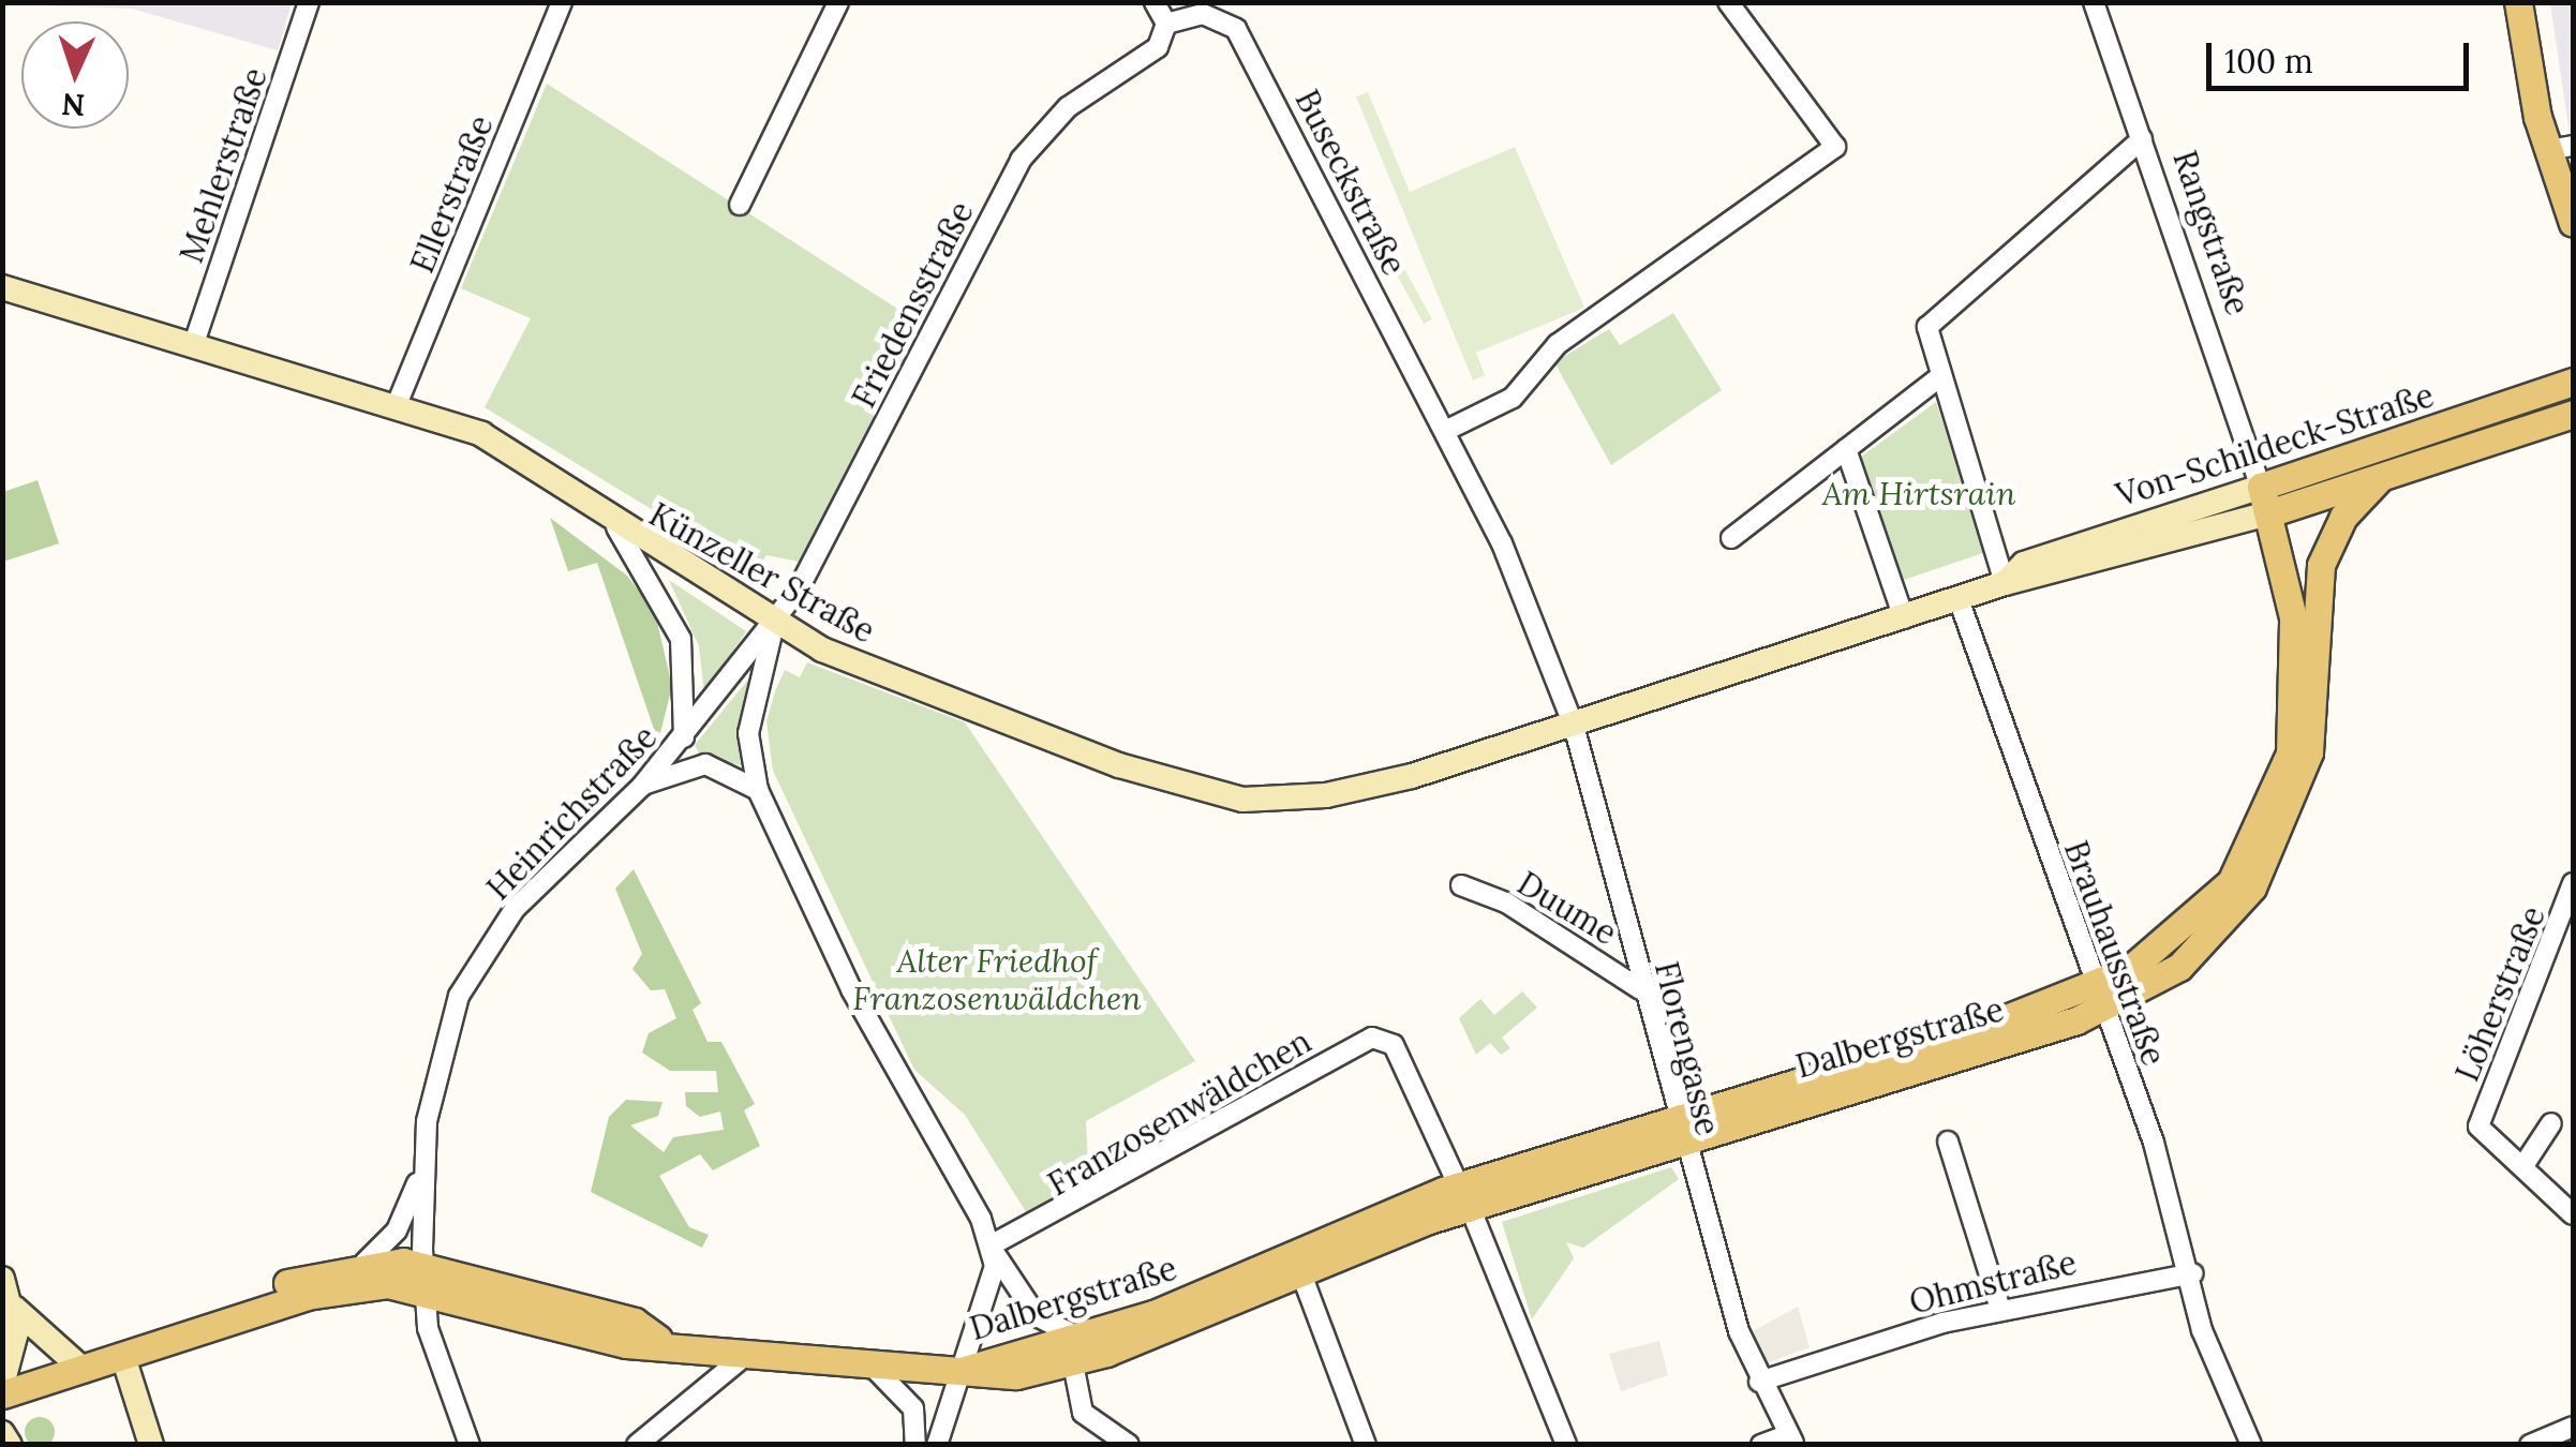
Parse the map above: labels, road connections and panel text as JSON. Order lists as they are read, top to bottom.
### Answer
{
  "streets": {
    "main road": [
      "Rangstraße",
      "Von-Schildeck-Straße",
      "Künzeller Straße",
      "Dalbergstraße"
    ],
    "street": [
      "Mehlerstraße",
      "Buseckstraße",
      "Ellerstraße",
      "Friedensstraße",
      "Heinrichstraße",
      "Duume",
      "Brauhausstraße",
      "Löherstraße",
      "Florengasse",
      "Franzosenwäldchen",
      "Ohmstraße"
    ]
  },
  "crossings": [
    ["Mehlerstraße", "Künzeller Straße"],
    ["Buseckstraße", "Friedensstraße"],
    ["Buseckstraße", "Von-Schildeck-Straße"],
    ["Buseckstraße", "Künzeller Straße"],
    ["Buseckstraße", "Florengasse"],
    ["Ellerstraße", "Künzeller Straße"],
    ["Rangstraße", "Von-Schildeck-Straße"],
    ["Rangstraße", "Brauhausstraße"],
    ["Rangstraße", "Dalbergstraße"],
    ["Friedensstraße", "Künzeller Straße"],
    ["Friedensstraße", "Heinrichstraße"],
    ["Von-Schildeck-Straße", "Künzeller Straße"],
    ["Von-Schildeck-Straße", "Brauhausstraße"],
    ["Von-Schildeck-Straße", "Florengasse"],
    ["Künzeller Straße", "Heinrichstraße"],
    ["Künzeller Straße", "Florengasse"],
    ["Heinrichstraße", "Dalbergstraße"],
    ["Duume", "Florengasse"],
    ["Brauhausstraße", "Dalbergstraße"],
    ["Brauhausstraße", "Ohmstraße"],
    ["Dalbergstraße", "Florengasse"],
    ["Dalbergstraße", "Franzosenwäldchen"],
    ["Florengasse", "Ohmstraße"]
  ],
  "parks": ["Am Hirtsrain", "Alter Friedhof Franzosenwäldchen"],
  "scale_bar": "100 m",
  "north": "bottom"
}
